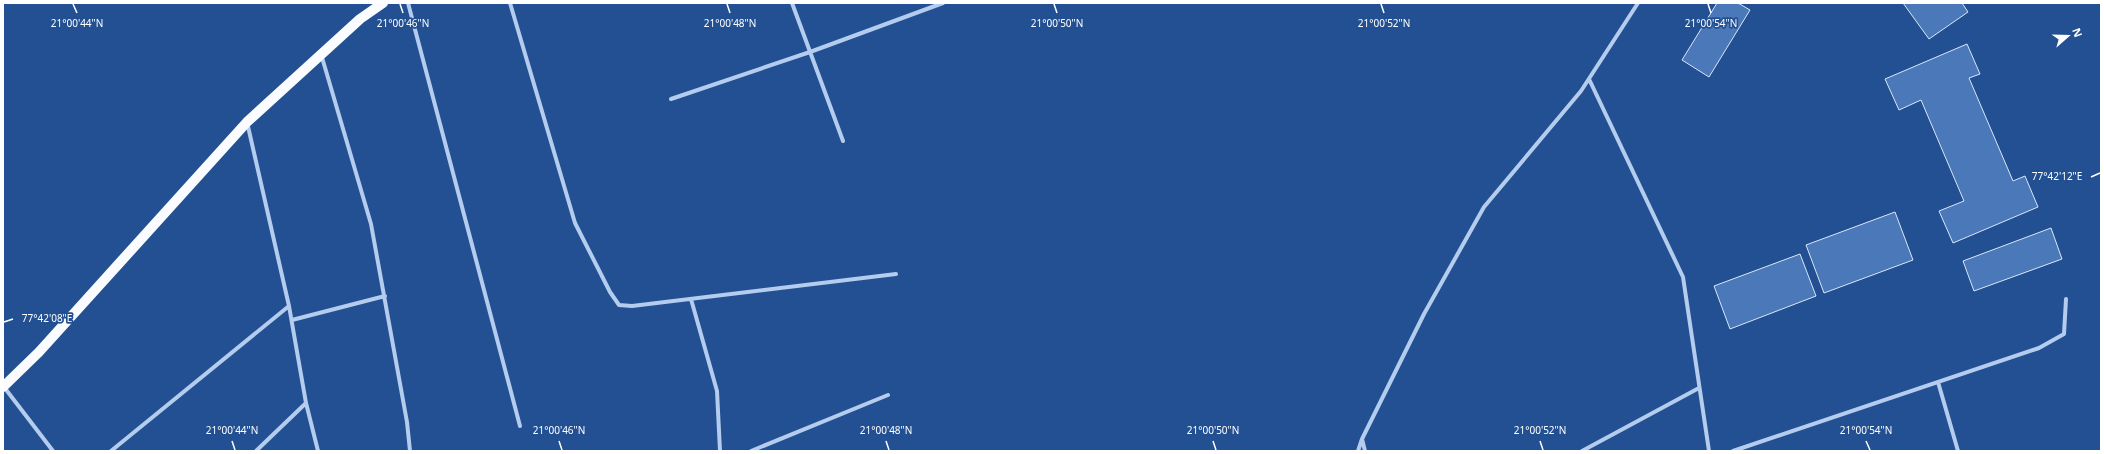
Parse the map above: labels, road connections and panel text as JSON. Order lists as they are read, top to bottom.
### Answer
{
  "north": "right",
  "coordinates": [
    "21°00'44\"N",
    "21°00'46\"N",
    "21°00'48\"N",
    "21°00'50\"N",
    "21°00'52\"N",
    "21°00'54\"N",
    "77°42'12\"E",
    "77°42'08\"E"
  ]
}
